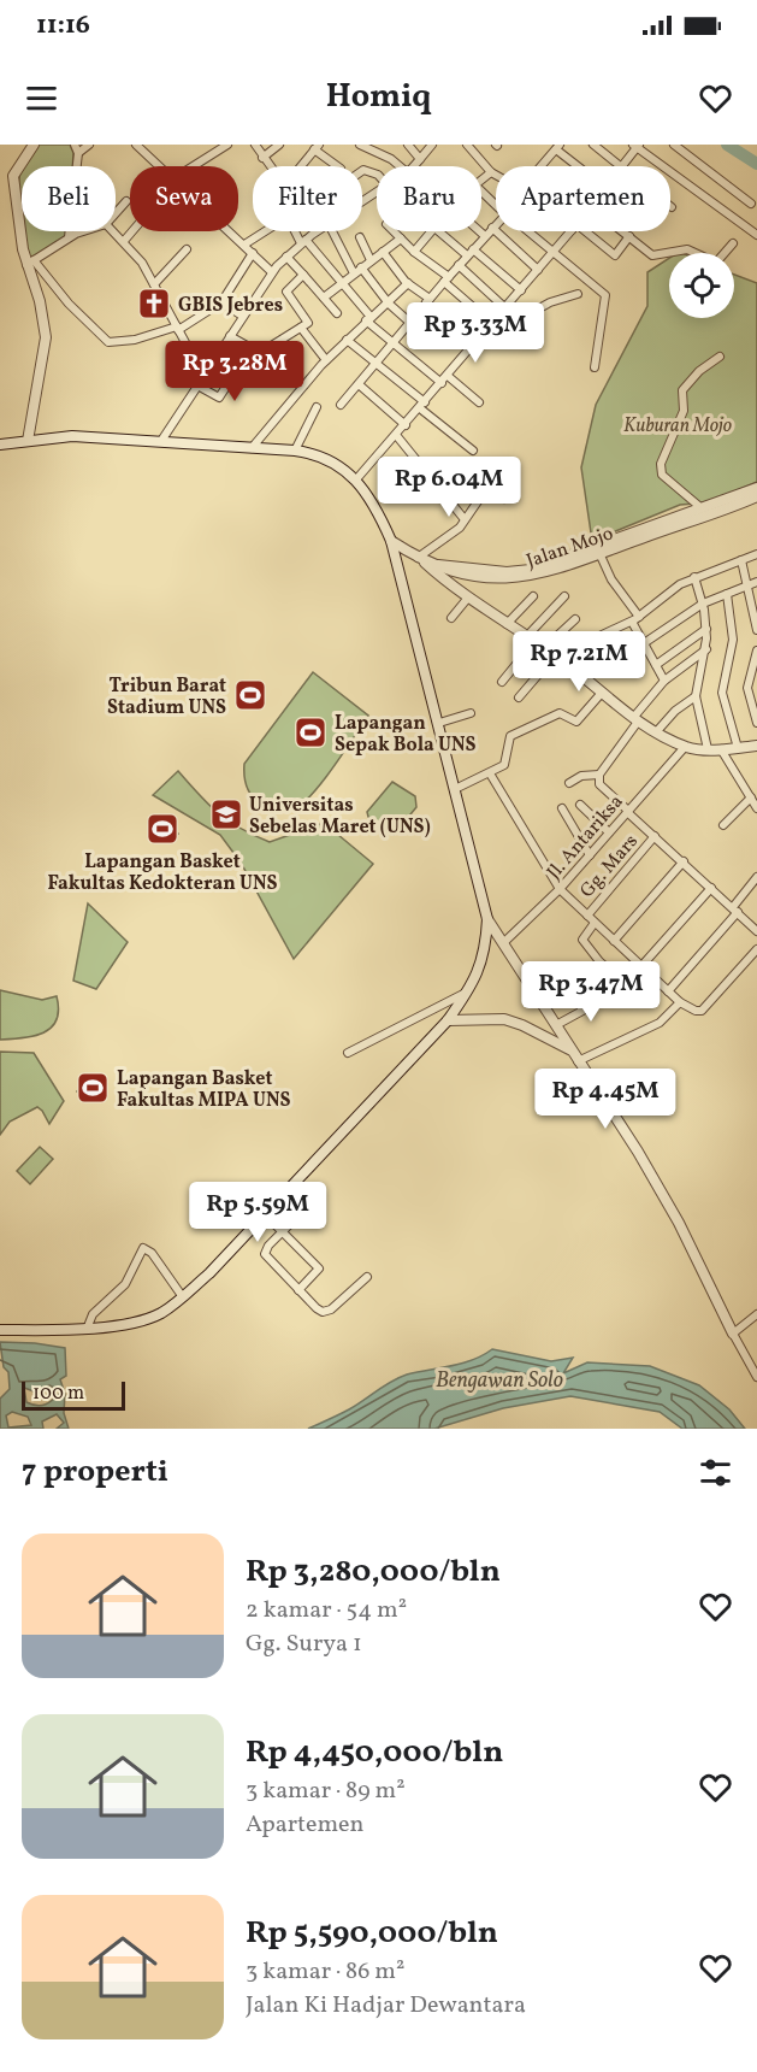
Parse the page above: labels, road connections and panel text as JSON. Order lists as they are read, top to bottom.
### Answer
{
  "streets": {
    "street": ["Jalan Mojo", "Jl. Antariksa", "Gg. Mars"]
  },
  "water": ["Bengawan Solo"],
  "parks": ["Kuburan Mojo"],
  "places": {
    "church": ["GBIS Jebres"],
    "sports": [
      "Tribun Barat Stadium UNS",
      "Lapangan Sepak Bola UNS",
      "Lapangan Basket Fakultas Kedokteran UNS",
      "Lapangan Basket Fakultas MIPA UNS"
    ],
    "school or university": ["Universitas Sebelas Maret (UNS)"]
  },
  "scale_bar": "100 m",
  "page": {
    "status": "11:16",
    "header": "Homiq",
    "chip": [
      "Beli",
      "Sewa",
      "Filter",
      "Baru",
      "Apartemen"
    ],
    "price": [
      "Rp 3.33M",
      "Rp 3.28M",
      "Rp 6.04M",
      "Rp 7.21M",
      "Rp 3.47M",
      "Rp 4.45M",
      "Rp 5.59M"
    ],
    "scale": "100 m",
    "heading": "7 properti",
    "list": [
      {
        "name": "Rp 3,280,000/bln",
        "note": "2 kamar · 54 m² · Gg. Surya 1"
      },
      {
        "name": "Rp 4,450,000/bln",
        "note": "3 kamar · 89 m² · Apartemen"
      },
      {
        "name": "Rp 5,590,000/bln",
        "note": "3 kamar · 86 m² · Jalan Ki Hadjar Dewantara"
      }
    ]
  }
}
